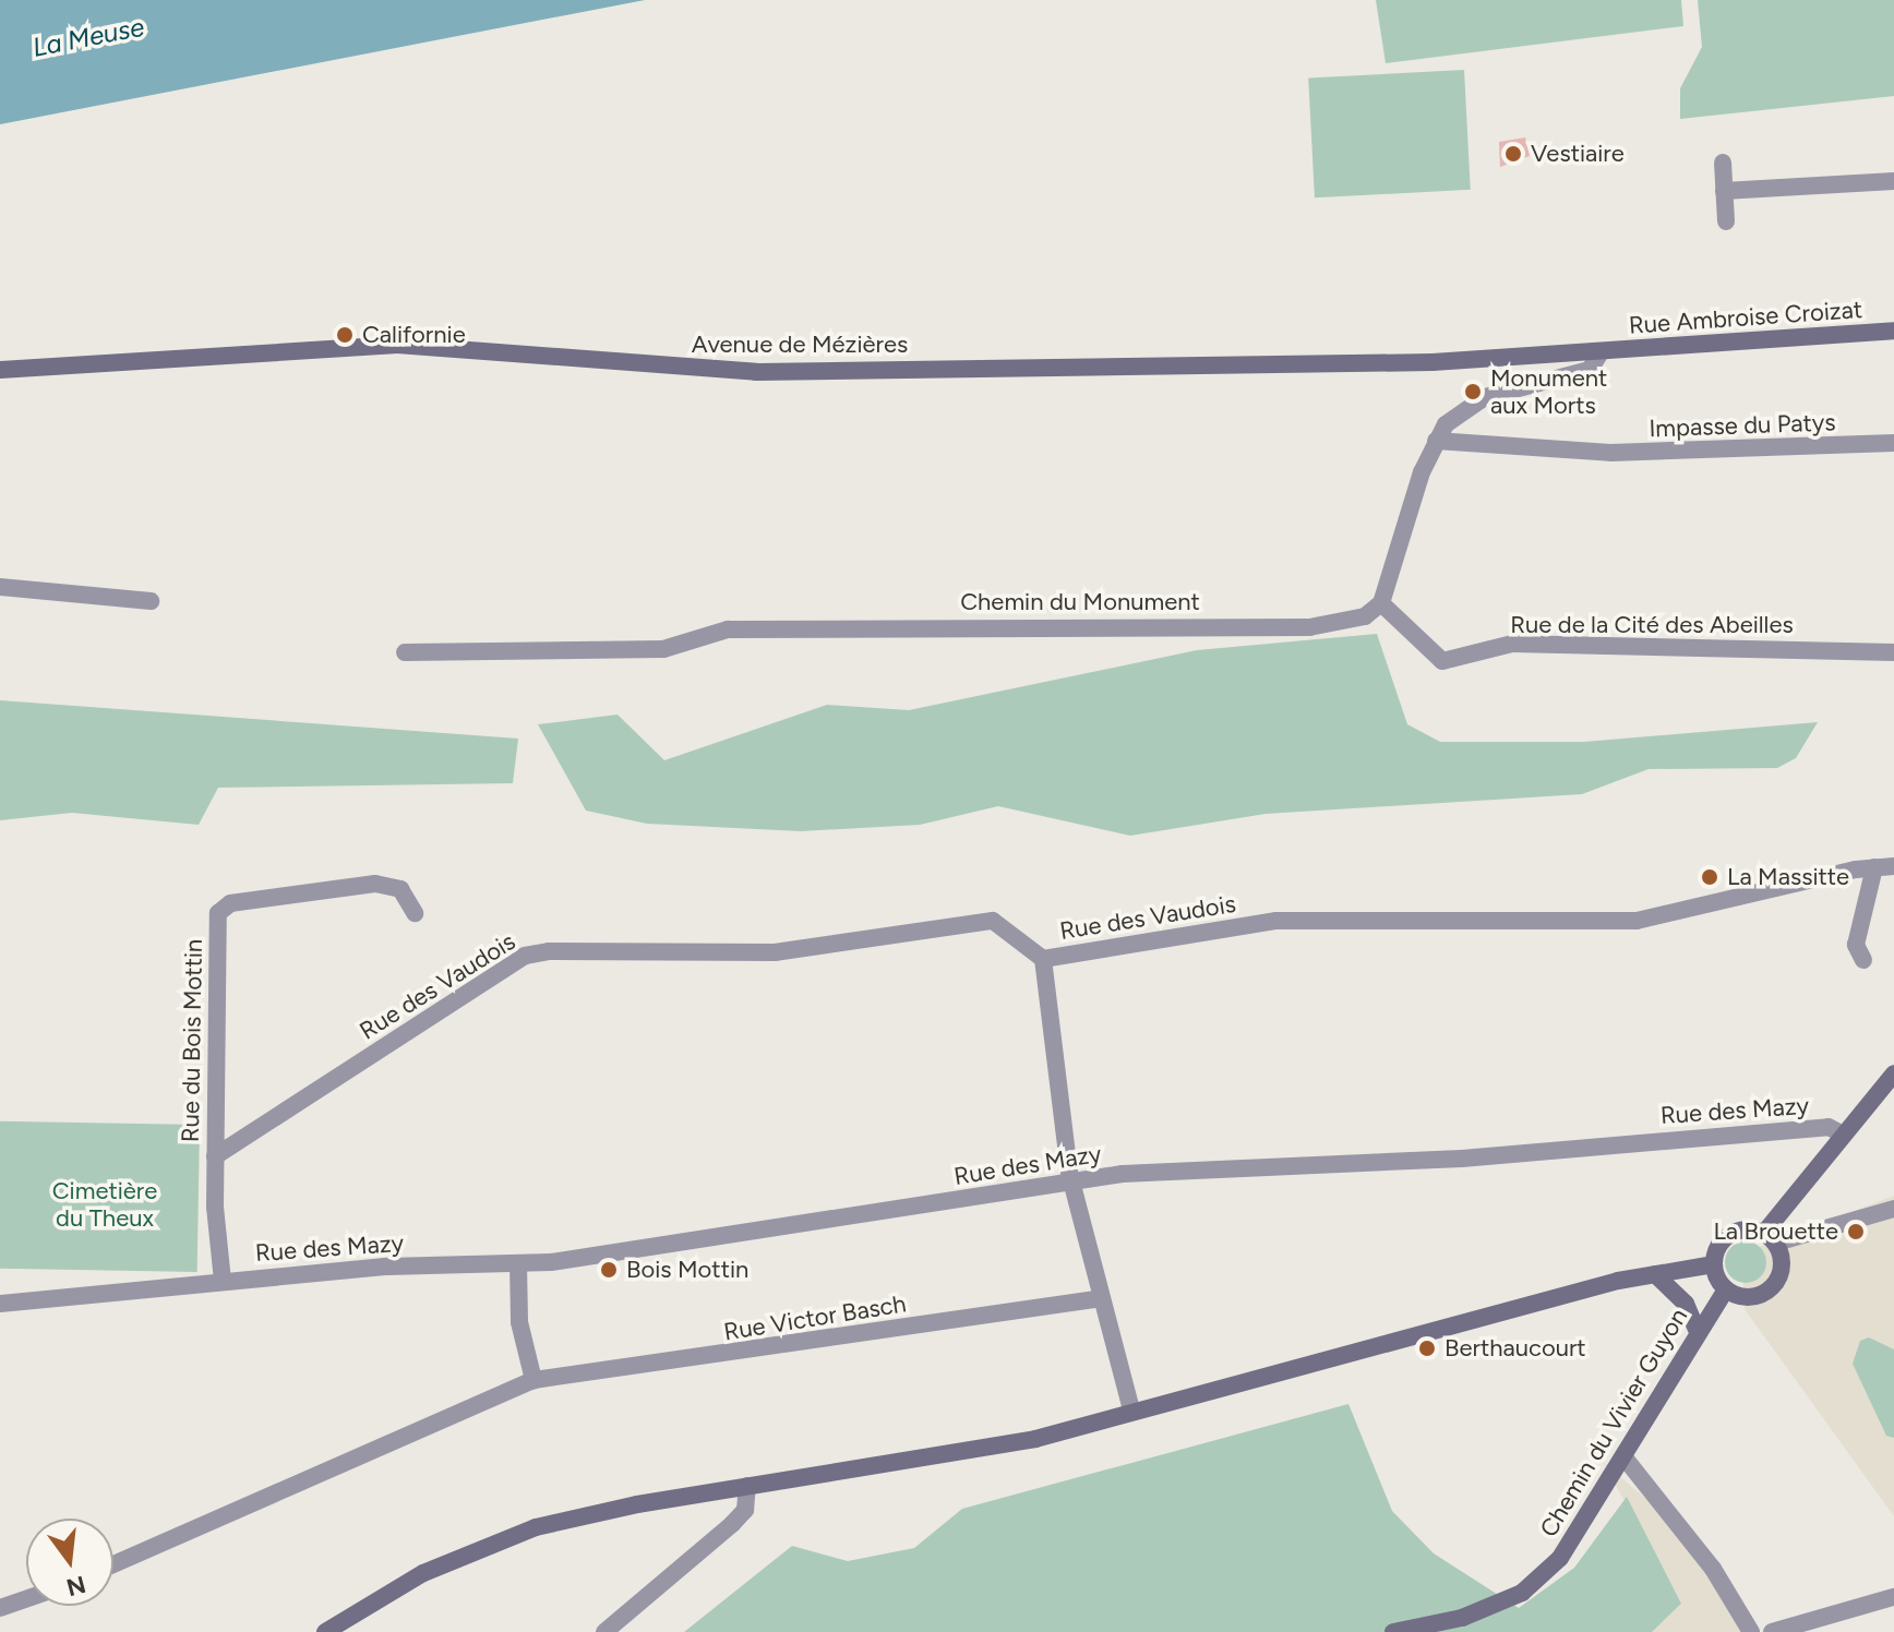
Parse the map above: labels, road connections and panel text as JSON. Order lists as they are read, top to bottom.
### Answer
{
  "streets": {
    "main road": ["Rue Ambroise Croizat", "Avenue de Mézières", "Chemin du Vivier Guyon"],
    "street": [
      "Impasse du Patys",
      "Chemin du Monument",
      "Rue de la Cité des Abeilles",
      "Rue des Vaudois",
      "Rue du Bois Mottin",
      "Rue des Mazy",
      "Rue Victor Basch"
    ]
  },
  "crossings": [
    ["Rue Ambroise Croizat", "Avenue de Mézières"],
    ["Chemin du Monument", "Rue de la Cité des Abeilles"],
    ["Rue des Vaudois", "Rue du Bois Mottin"],
    ["Rue du Bois Mottin", "Rue des Mazy"]
  ],
  "water": ["La Meuse"],
  "parks": ["Cimetière du Theux"],
  "places": [
    "Vestiaire",
    "Californie",
    "Monument aux Morts",
    "La Massitte",
    "La Brouette",
    "Bois Mottin",
    "Berthaucourt"
  ],
  "north": "bottom"
}
